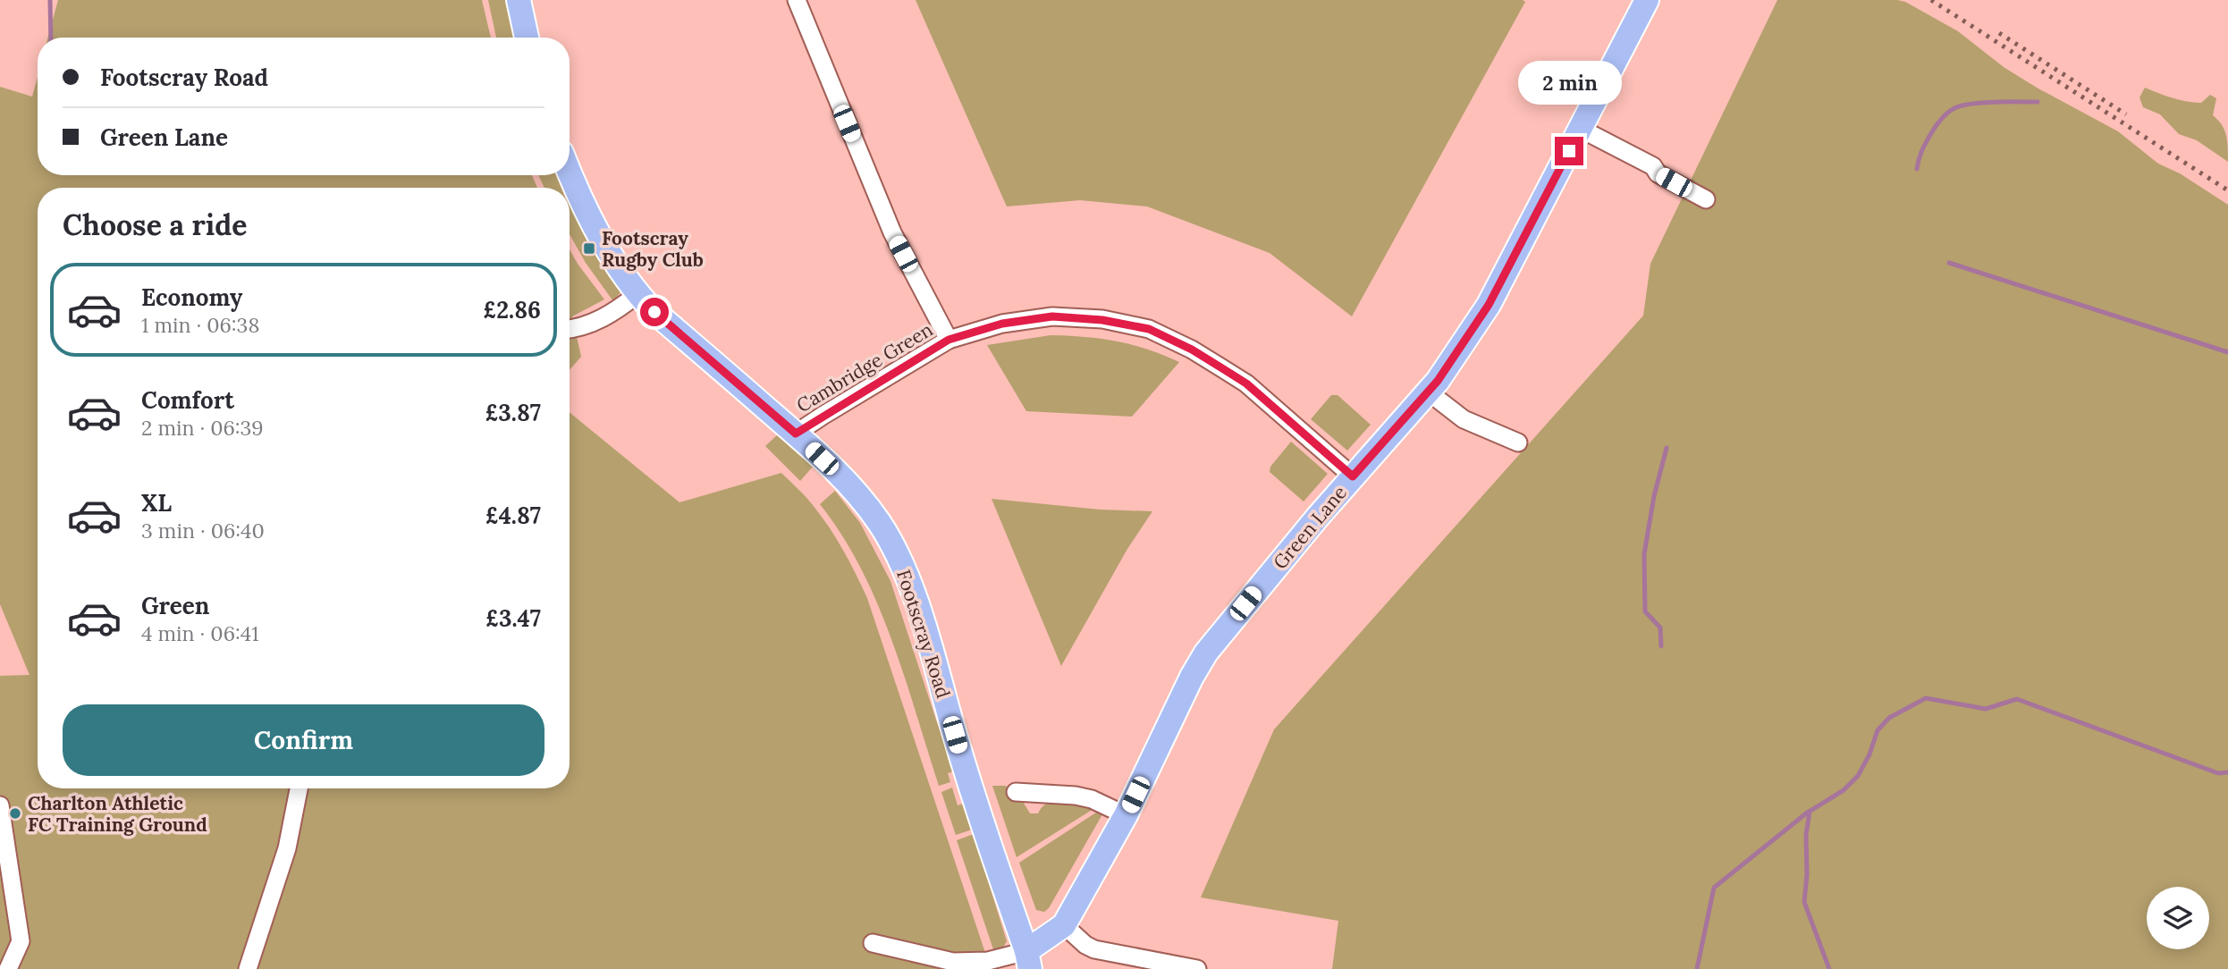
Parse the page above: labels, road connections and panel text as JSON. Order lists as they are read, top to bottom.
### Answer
{
  "streets": {
    "main road": ["Green Lane", "Footscray Road"],
    "street": ["Cambridge Green"]
  },
  "crossings": [
    ["Cambridge Green", "Green Lane"],
    ["Cambridge Green", "Footscray Road"],
    ["Green Lane", "Footscray Road"]
  ],
  "places": {
    "transit": ["Footscray Rugby Club"],
    "other": ["Charlton Athletic FC Training Ground"]
  },
  "page": {
    "banner": ["Footscray Road", "Green Lane"],
    "bubble": "2 min",
    "heading": "Choose a ride",
    "list": [
      {
        "name": "Economy",
        "note": "1 min · 06:38",
        "value": "£2.86"
      },
      {
        "name": "Comfort",
        "note": "2 min · 06:39",
        "value": "£3.87"
      },
      {
        "name": "XL",
        "note": "3 min · 06:40",
        "value": "£4.87"
      },
      {
        "name": "Green",
        "note": "4 min · 06:41",
        "value": "£3.47"
      }
    ],
    "buttons": "Confirm"
  }
}
